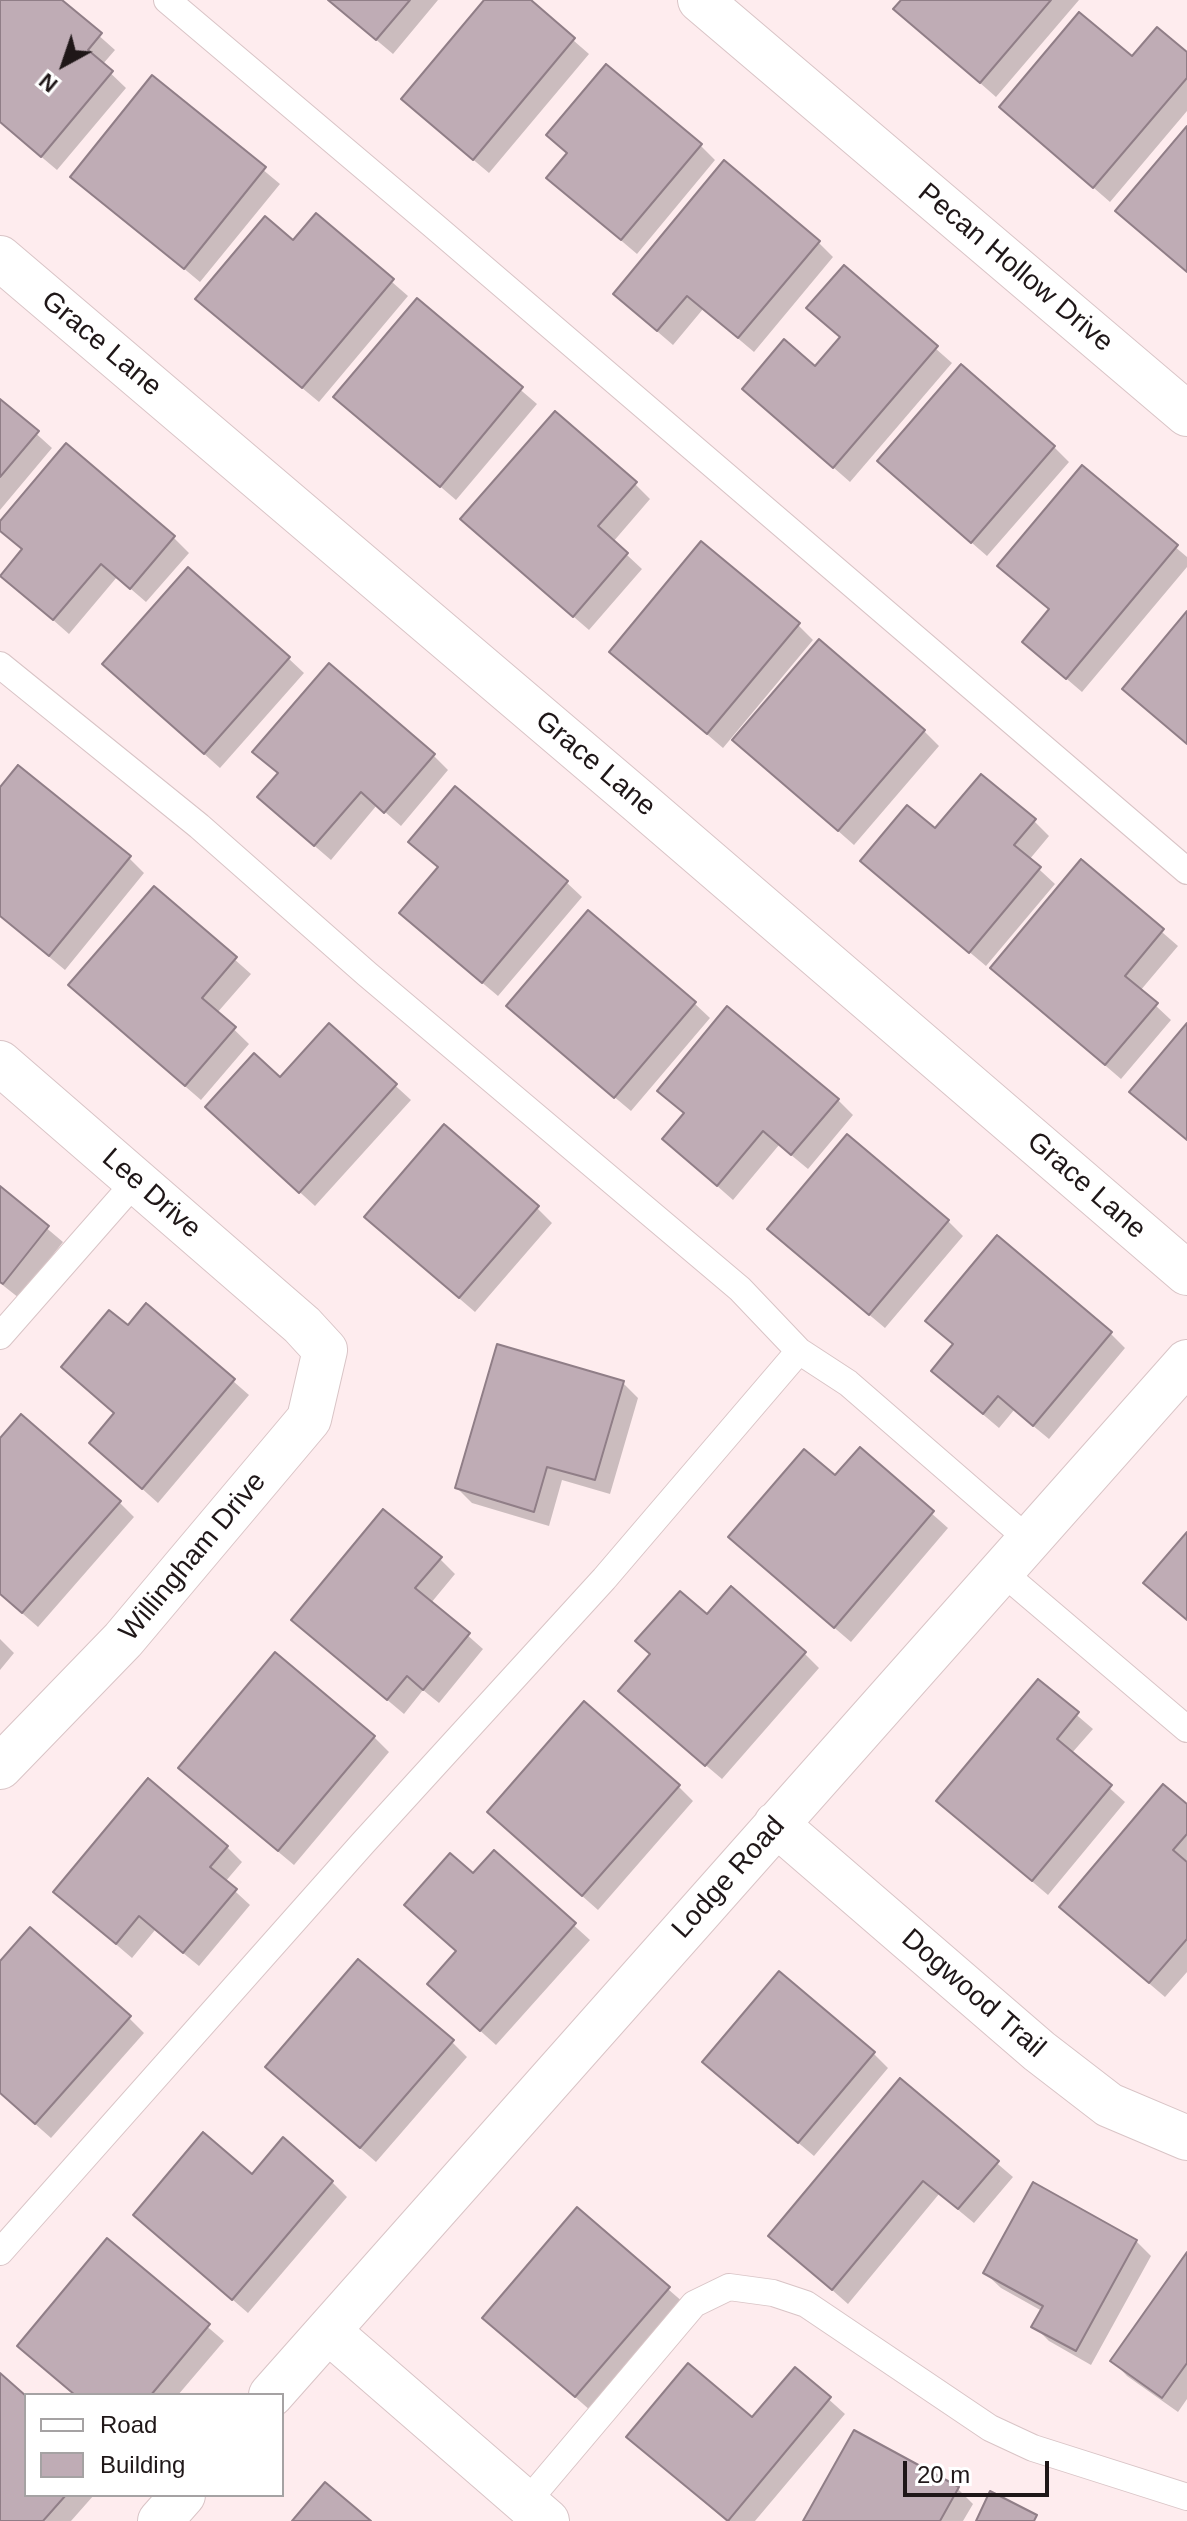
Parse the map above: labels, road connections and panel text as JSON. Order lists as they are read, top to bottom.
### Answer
{
  "streets": {
    "street": [
      "Pecan Hollow Drive",
      "Grace Lane",
      "Lee Drive",
      "Willingham Drive",
      "Lodge Road",
      "Dogwood Trail"
    ]
  },
  "crossings": [
    ["Lee Drive", "Willingham Drive"],
    ["Lodge Road", "Dogwood Trail"]
  ],
  "legend": ["Road", "Building"],
  "scale_bar": "20 m",
  "north": "bottom left"
}
